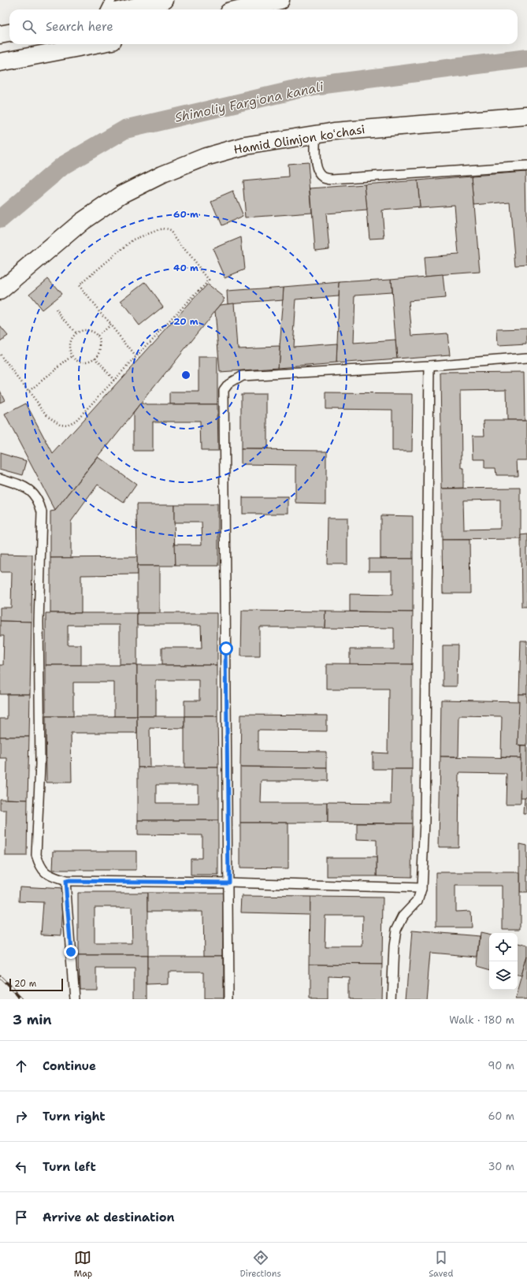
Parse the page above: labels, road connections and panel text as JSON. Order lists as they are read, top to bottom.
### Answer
{
  "streets": {
    "street": ["Hamid Olimjon koʻchasi"]
  },
  "water": ["Shimoliy Fargʻona kanali"],
  "scale_bar": "20 m",
  "page": {
    "search": "Search here",
    "scale": "20 m",
    "heading": ["3 min", "Walk · 180 m"],
    "list": [
      ["Continue", "90 m"],
      ["Turn right", "60 m"],
      ["Turn left", "30 m"],
      "Arrive at destination"
    ],
    "nav": ["Map", "Directions", "Saved"]
  },
  "rings": ["60 m", "40 m", "20 m"]
}
